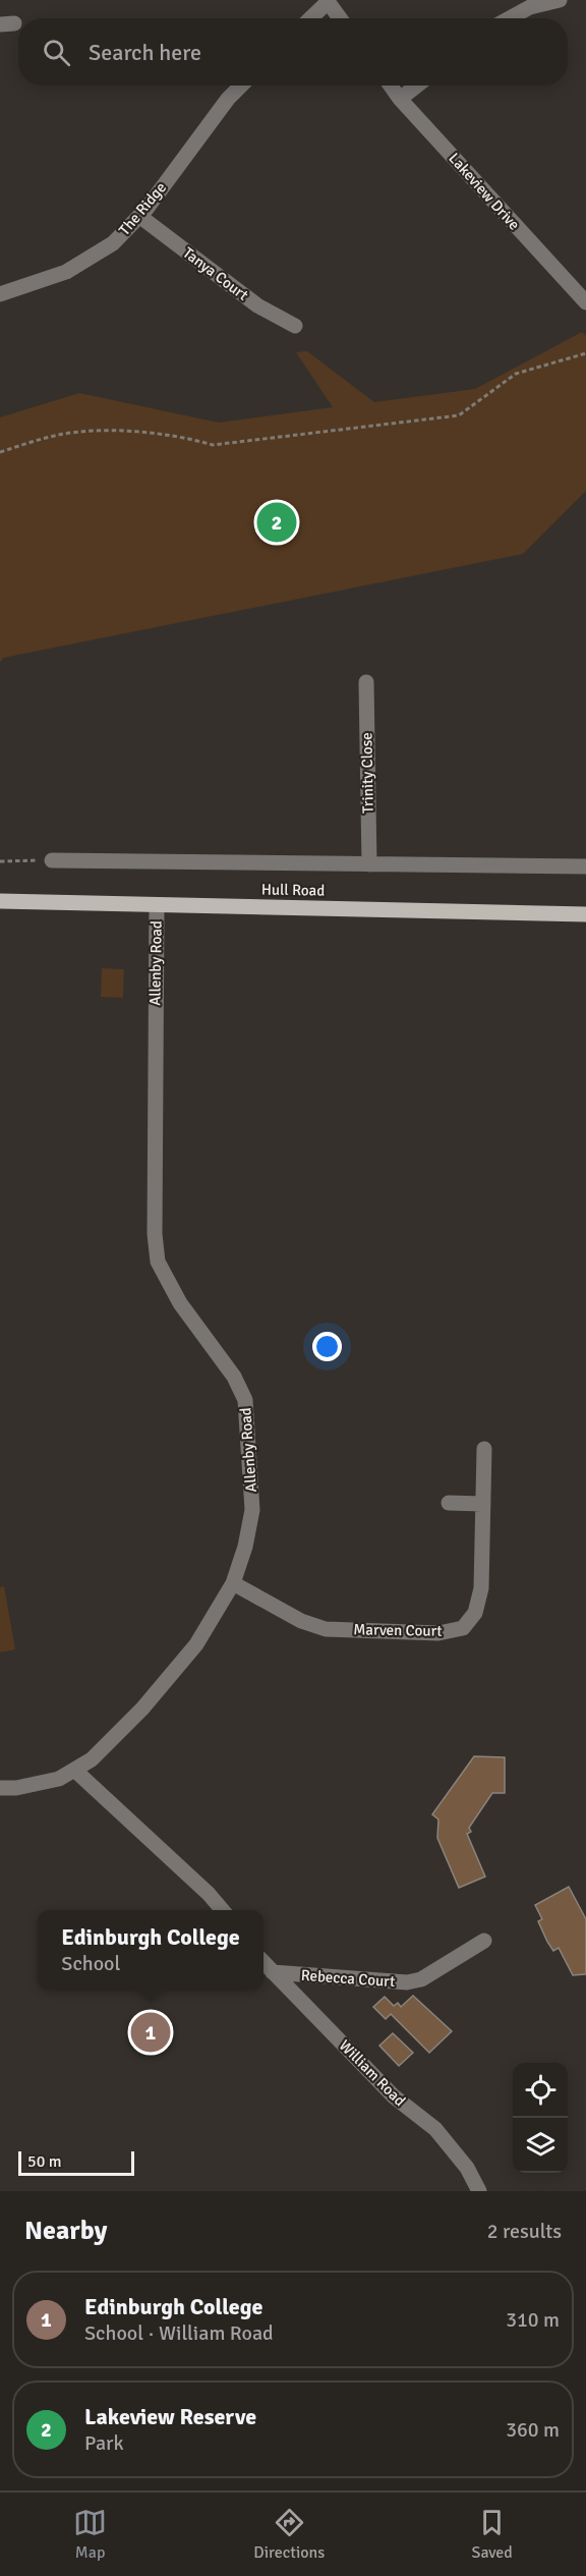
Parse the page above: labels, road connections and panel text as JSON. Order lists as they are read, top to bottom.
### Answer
{
  "streets": {
    "main road": ["Hull Road"],
    "street": [
      "Lakeview Drive",
      "The Ridge",
      "Tanya Court",
      "Trinity Close",
      "Allenby Road",
      "Marven Court",
      "Rebecca Court",
      "William Road"
    ]
  },
  "crossings": [
    ["The Ridge", "Tanya Court"],
    ["Trinity Close", "Hull Road"],
    ["Hull Road", "Allenby Road"],
    ["Allenby Road", "Marven Court"],
    ["Rebecca Court", "William Road"]
  ],
  "scale_bar": "50 m",
  "page": {
    "search": "Search here",
    "pins": ["2", "1"],
    "popup": ["Edinburgh College", "School"],
    "scale": "50 m",
    "heading": ["Nearby", "2 results"],
    "list": [
      {
        "mark": "1",
        "name": "Edinburgh College",
        "note": "School · William Road",
        "value": "310 m"
      },
      {
        "mark": "2",
        "name": "Lakeview Reserve",
        "note": "Park",
        "value": "360 m"
      }
    ],
    "nav": ["Map", "Directions", "Saved"]
  }
}
